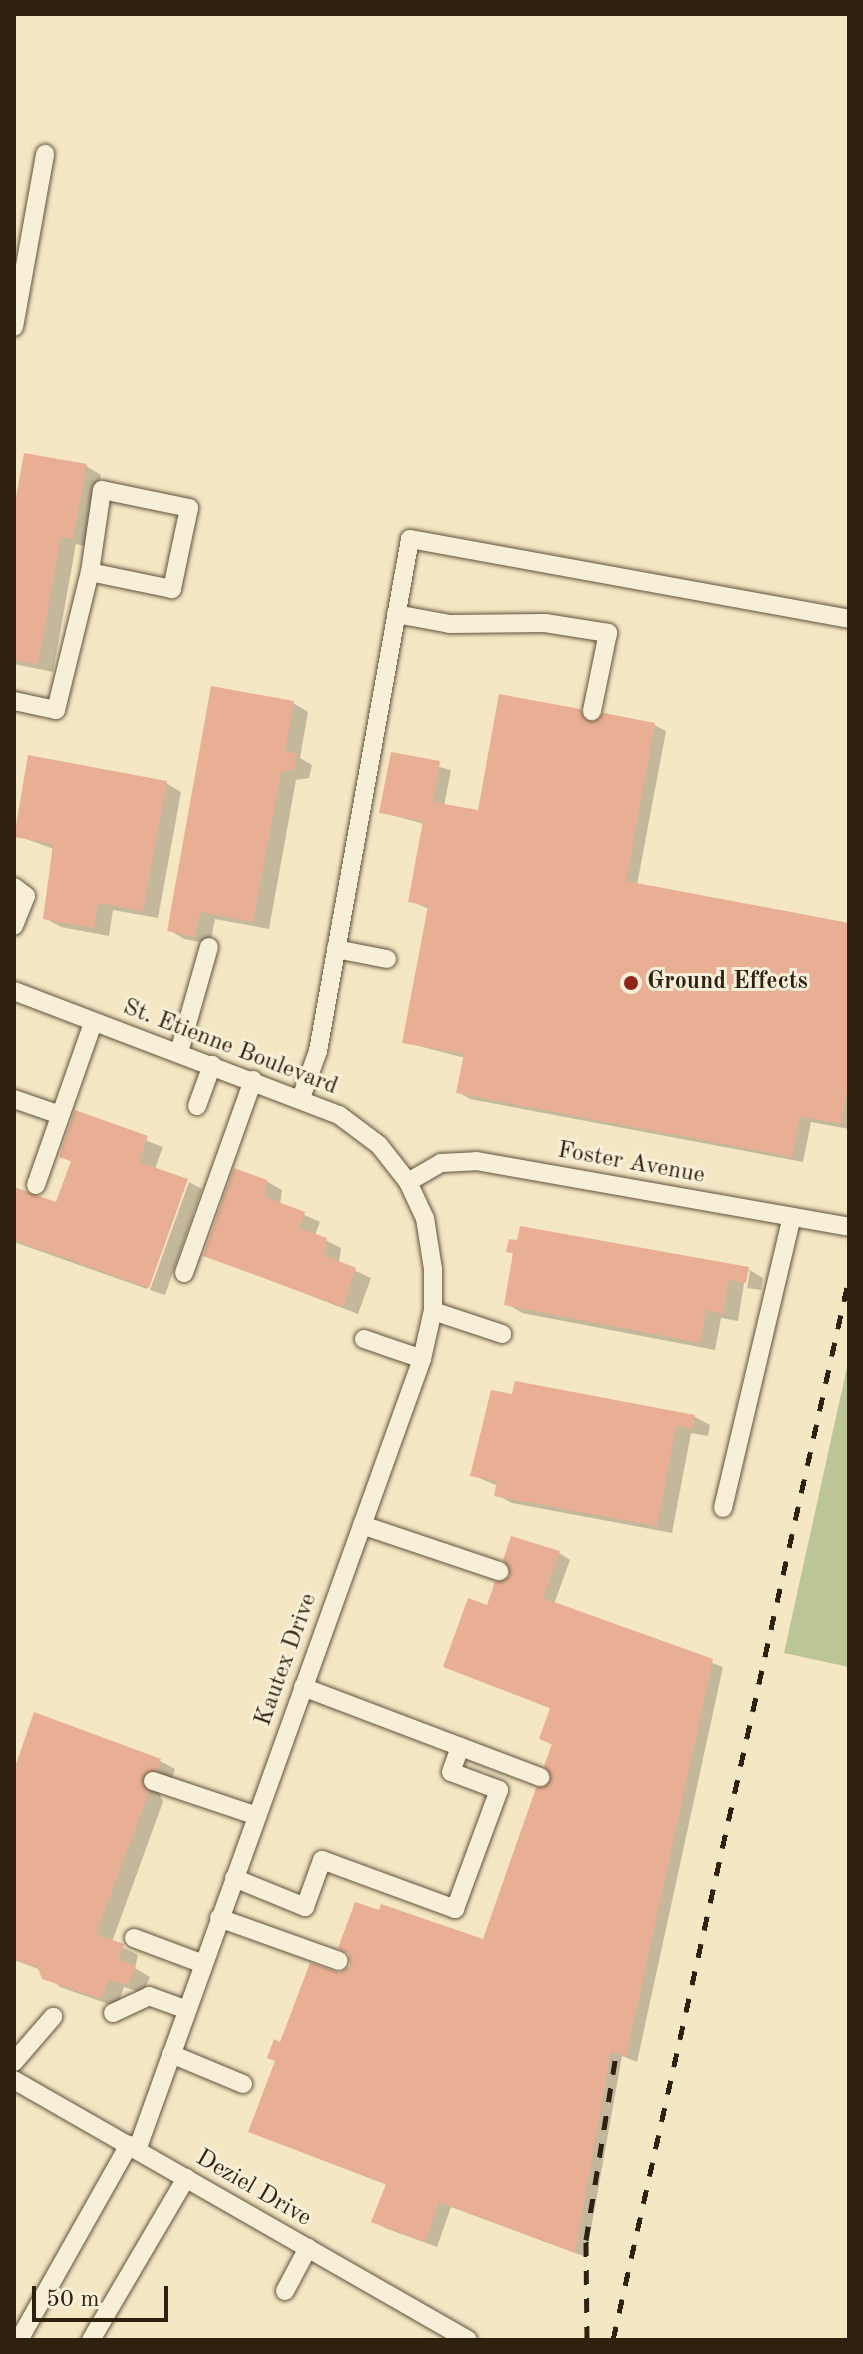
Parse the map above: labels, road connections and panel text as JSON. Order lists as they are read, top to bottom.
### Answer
{
  "streets": {
    "street": [
      "St. Etienne Boulevard",
      "Foster Avenue",
      "Kautex Drive",
      "Deziel Drive"
    ]
  },
  "crossings": [
    ["St. Etienne Boulevard", "Foster Avenue"],
    ["St. Etienne Boulevard", "Kautex Drive"],
    ["Foster Avenue", "Kautex Drive"],
    ["Kautex Drive", "Deziel Drive"]
  ],
  "places": ["Ground Effects"],
  "scale_bar": "50 m"
}
